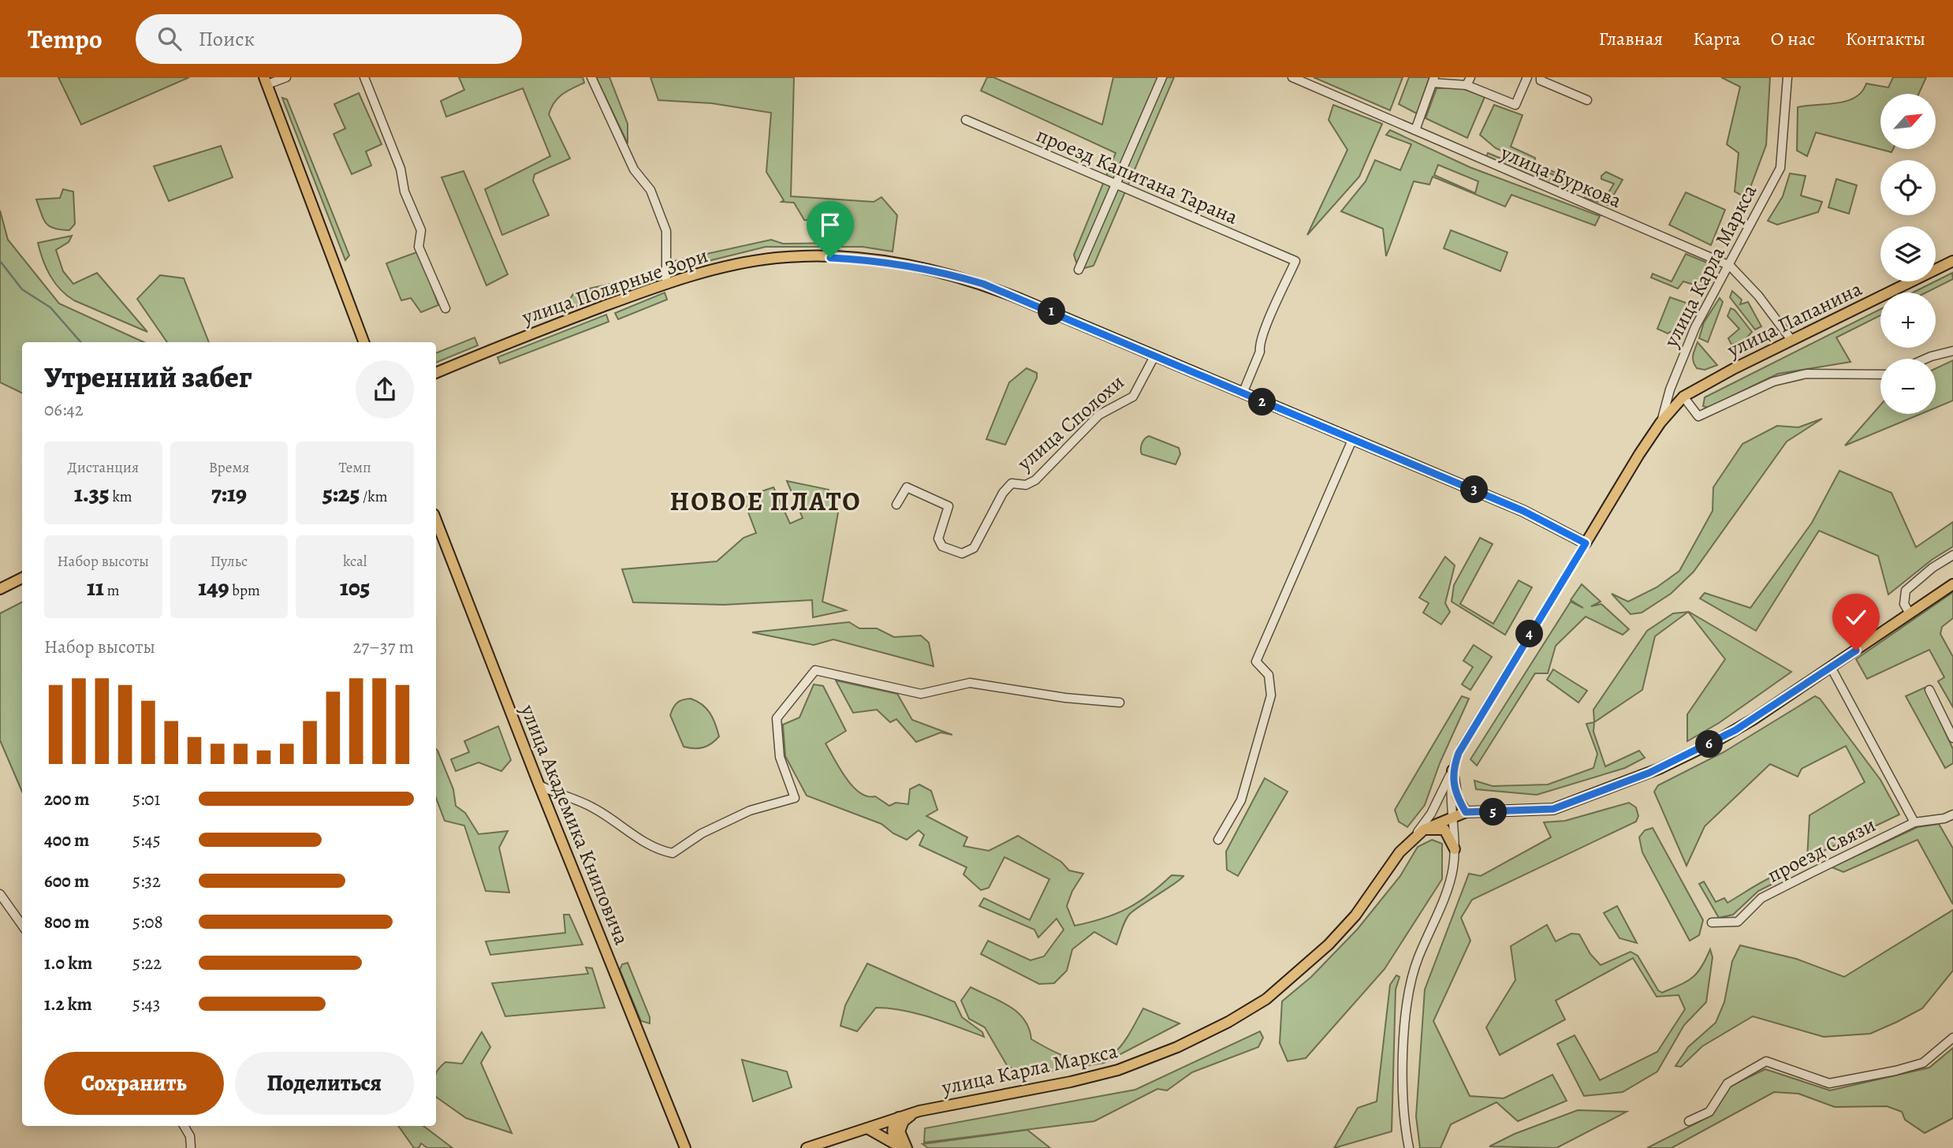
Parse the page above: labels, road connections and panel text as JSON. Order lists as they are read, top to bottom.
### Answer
{
  "streets": {
    "main road": [
      "улица Карла Маркса",
      "улица Полярные Зори",
      "улица Папанина",
      "улица Академика Книповича"
    ],
    "street": [
      "проезд Капитана Тарана",
      "улица Буркова",
      "улица Сполохи",
      "проезд Связи"
    ]
  },
  "crossings": [
    ["проезд Капитана Тарана", "улица Полярные Зори"],
    ["улица Буркова", "улица Карла Маркса"],
    ["улица Буркова", "улица Папанина"],
    ["улица Карла Маркса", "улица Полярные Зори"],
    ["улица Карла Маркса", "улица Папанина"],
    ["улица Полярные Зори", "улица Сполохи"]
  ],
  "districts": ["НОВОЕ ПЛАТО"],
  "north": "top right",
  "page": {
    "header": "Tempo",
    "search": "Поиск",
    "nav": [
      "Главная",
      "Карта",
      "О нас",
      "Контакты"
    ],
    "map_buttons": ["+", "−"],
    "pins": [
      "1",
      "2",
      "3",
      "4",
      "6",
      "5"
    ],
    "heading": ["Утренний забег", "06:42"],
    "stats": [
      ["Дистанция", "1.35 km"],
      ["Время", "7:19"],
      ["Темп", "5:25 /km"],
      ["Набор высоты", "11 m"],
      ["Пульс", "149 bpm"],
      ["kcal", "105"]
    ],
    "chart": ["Набор высоты", "27–37 m"],
    "list": [
      {
        "name": "200 m",
        "note": "5:01"
      },
      {
        "name": "400 m",
        "note": "5:45"
      },
      {
        "name": "600 m",
        "note": "5:32"
      },
      {
        "name": "800 m",
        "note": "5:08"
      },
      {
        "name": "1.0 km",
        "note": "5:22"
      },
      {
        "name": "1.2 km",
        "note": "5:43"
      }
    ],
    "buttons": ["Сохранить", "Поделиться"]
  }
}
